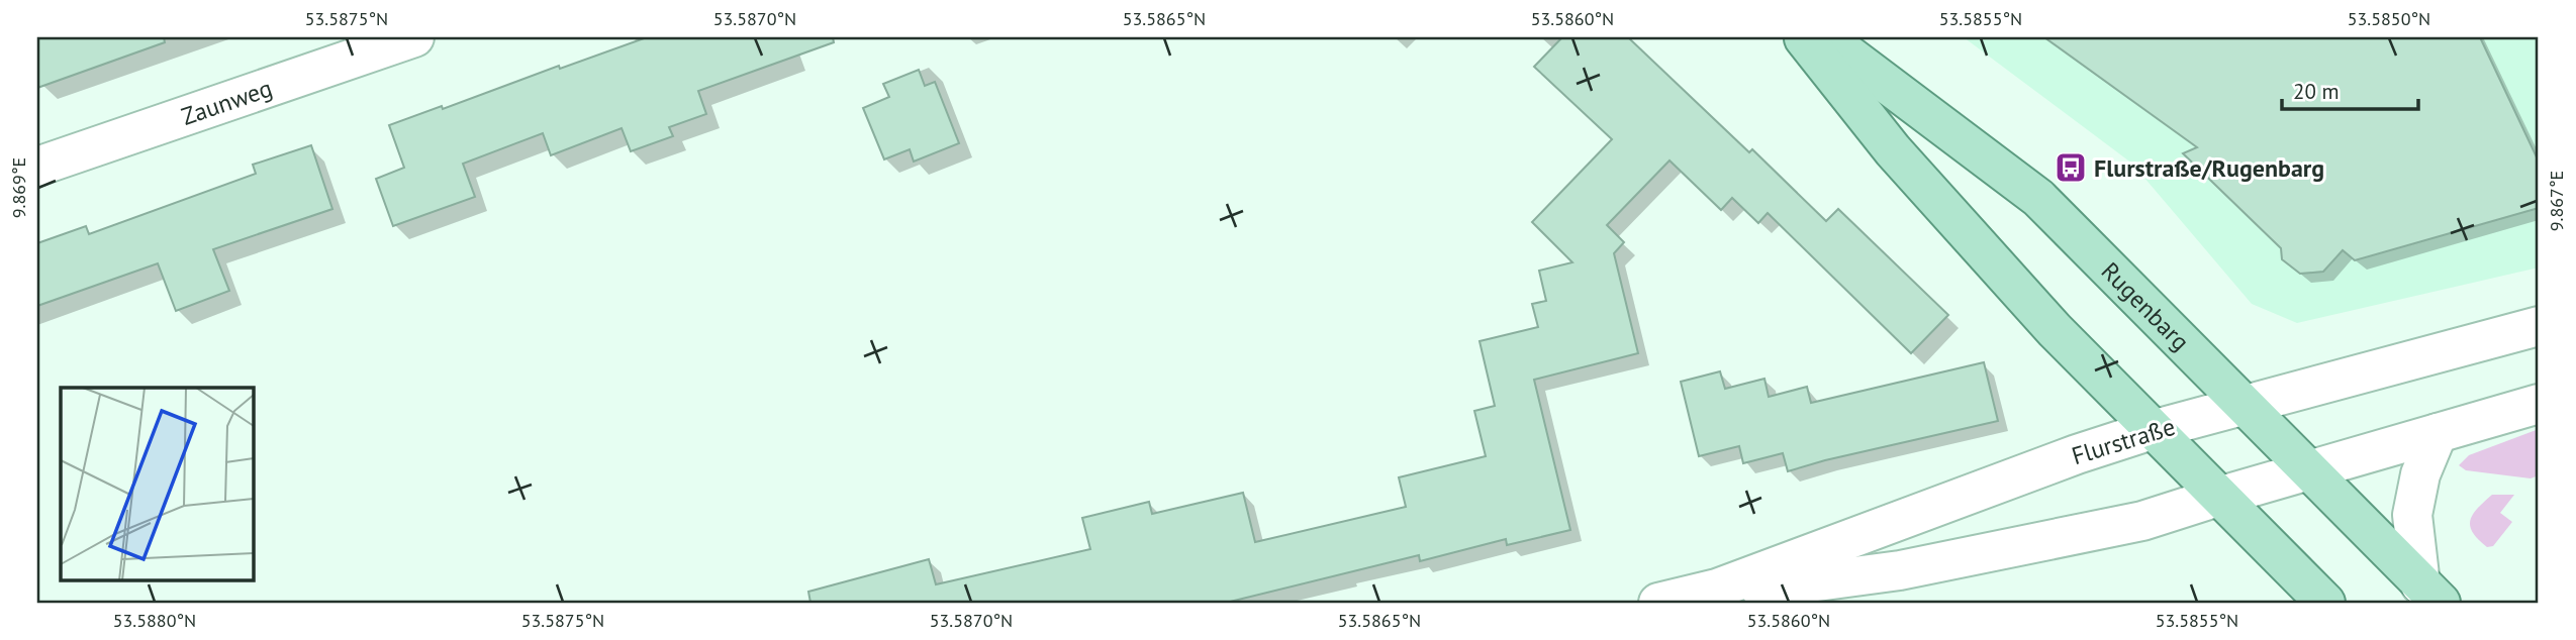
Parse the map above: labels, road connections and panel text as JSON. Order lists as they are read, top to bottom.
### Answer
{
  "streets": {
    "main road": ["Rugenbarg"],
    "street": ["Zaunweg", "Flurstraße"]
  },
  "crossings": [
    ["Rugenbarg", "Flurstraße"]
  ],
  "places": {
    "bus stop": ["Flurstraße/Rugenbarg"]
  },
  "scale_bar": "20 m",
  "coordinates": [
    "53.5875°N",
    "53.5870°N",
    "53.5865°N",
    "53.5860°N",
    "53.5855°N",
    "53.5850°N",
    "9.869°E",
    "9.867°E",
    "53.5880°N"
  ]
}
